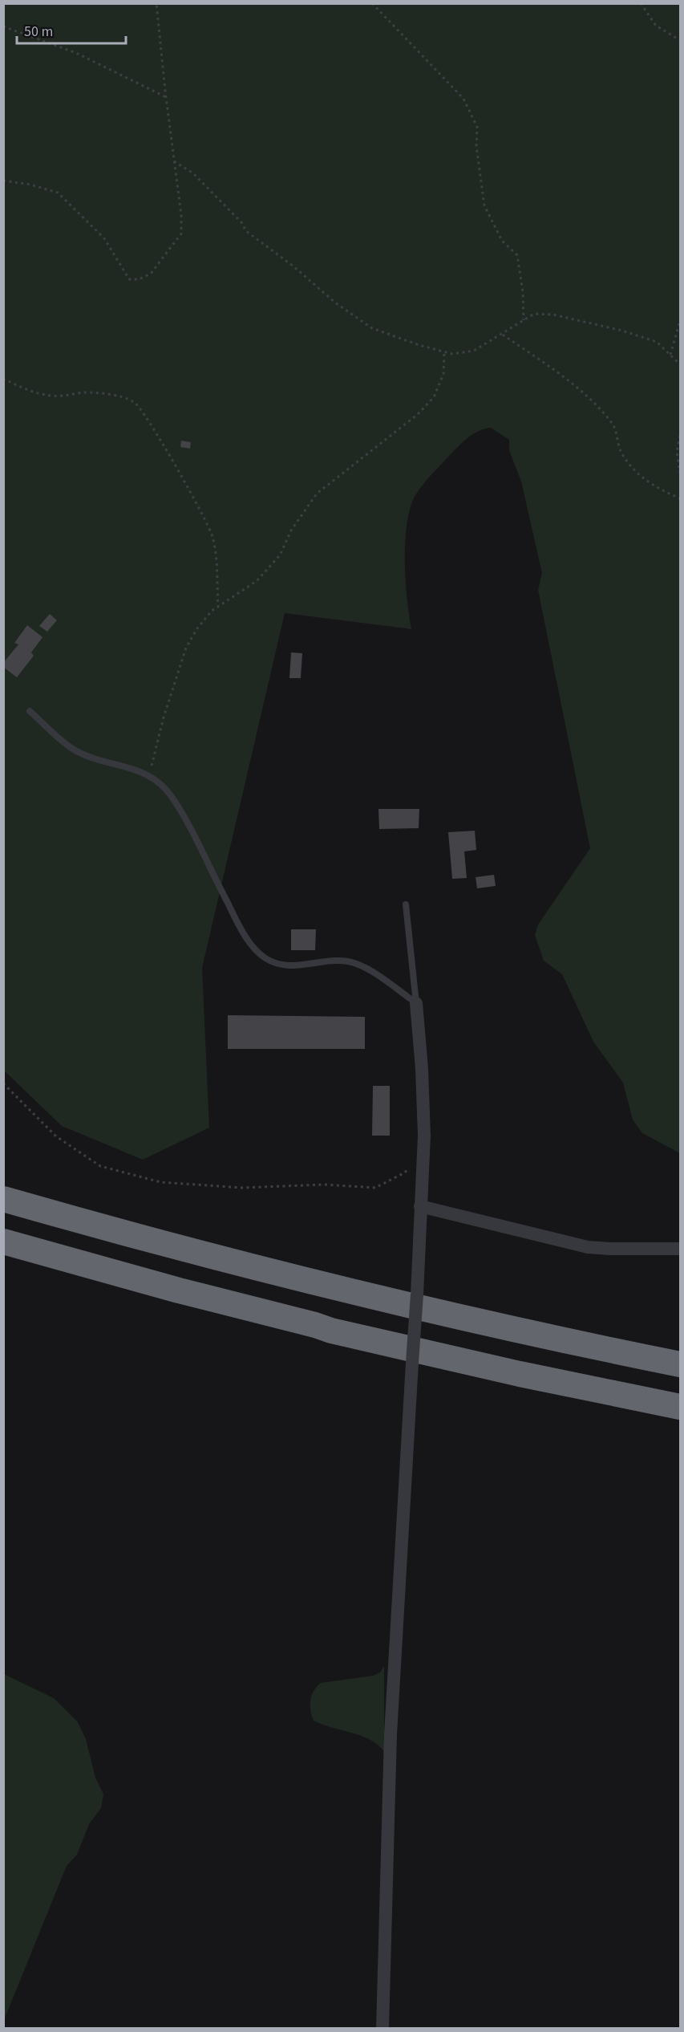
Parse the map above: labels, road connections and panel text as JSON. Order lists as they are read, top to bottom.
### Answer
{
  "scale_bar": "50 m"
}
